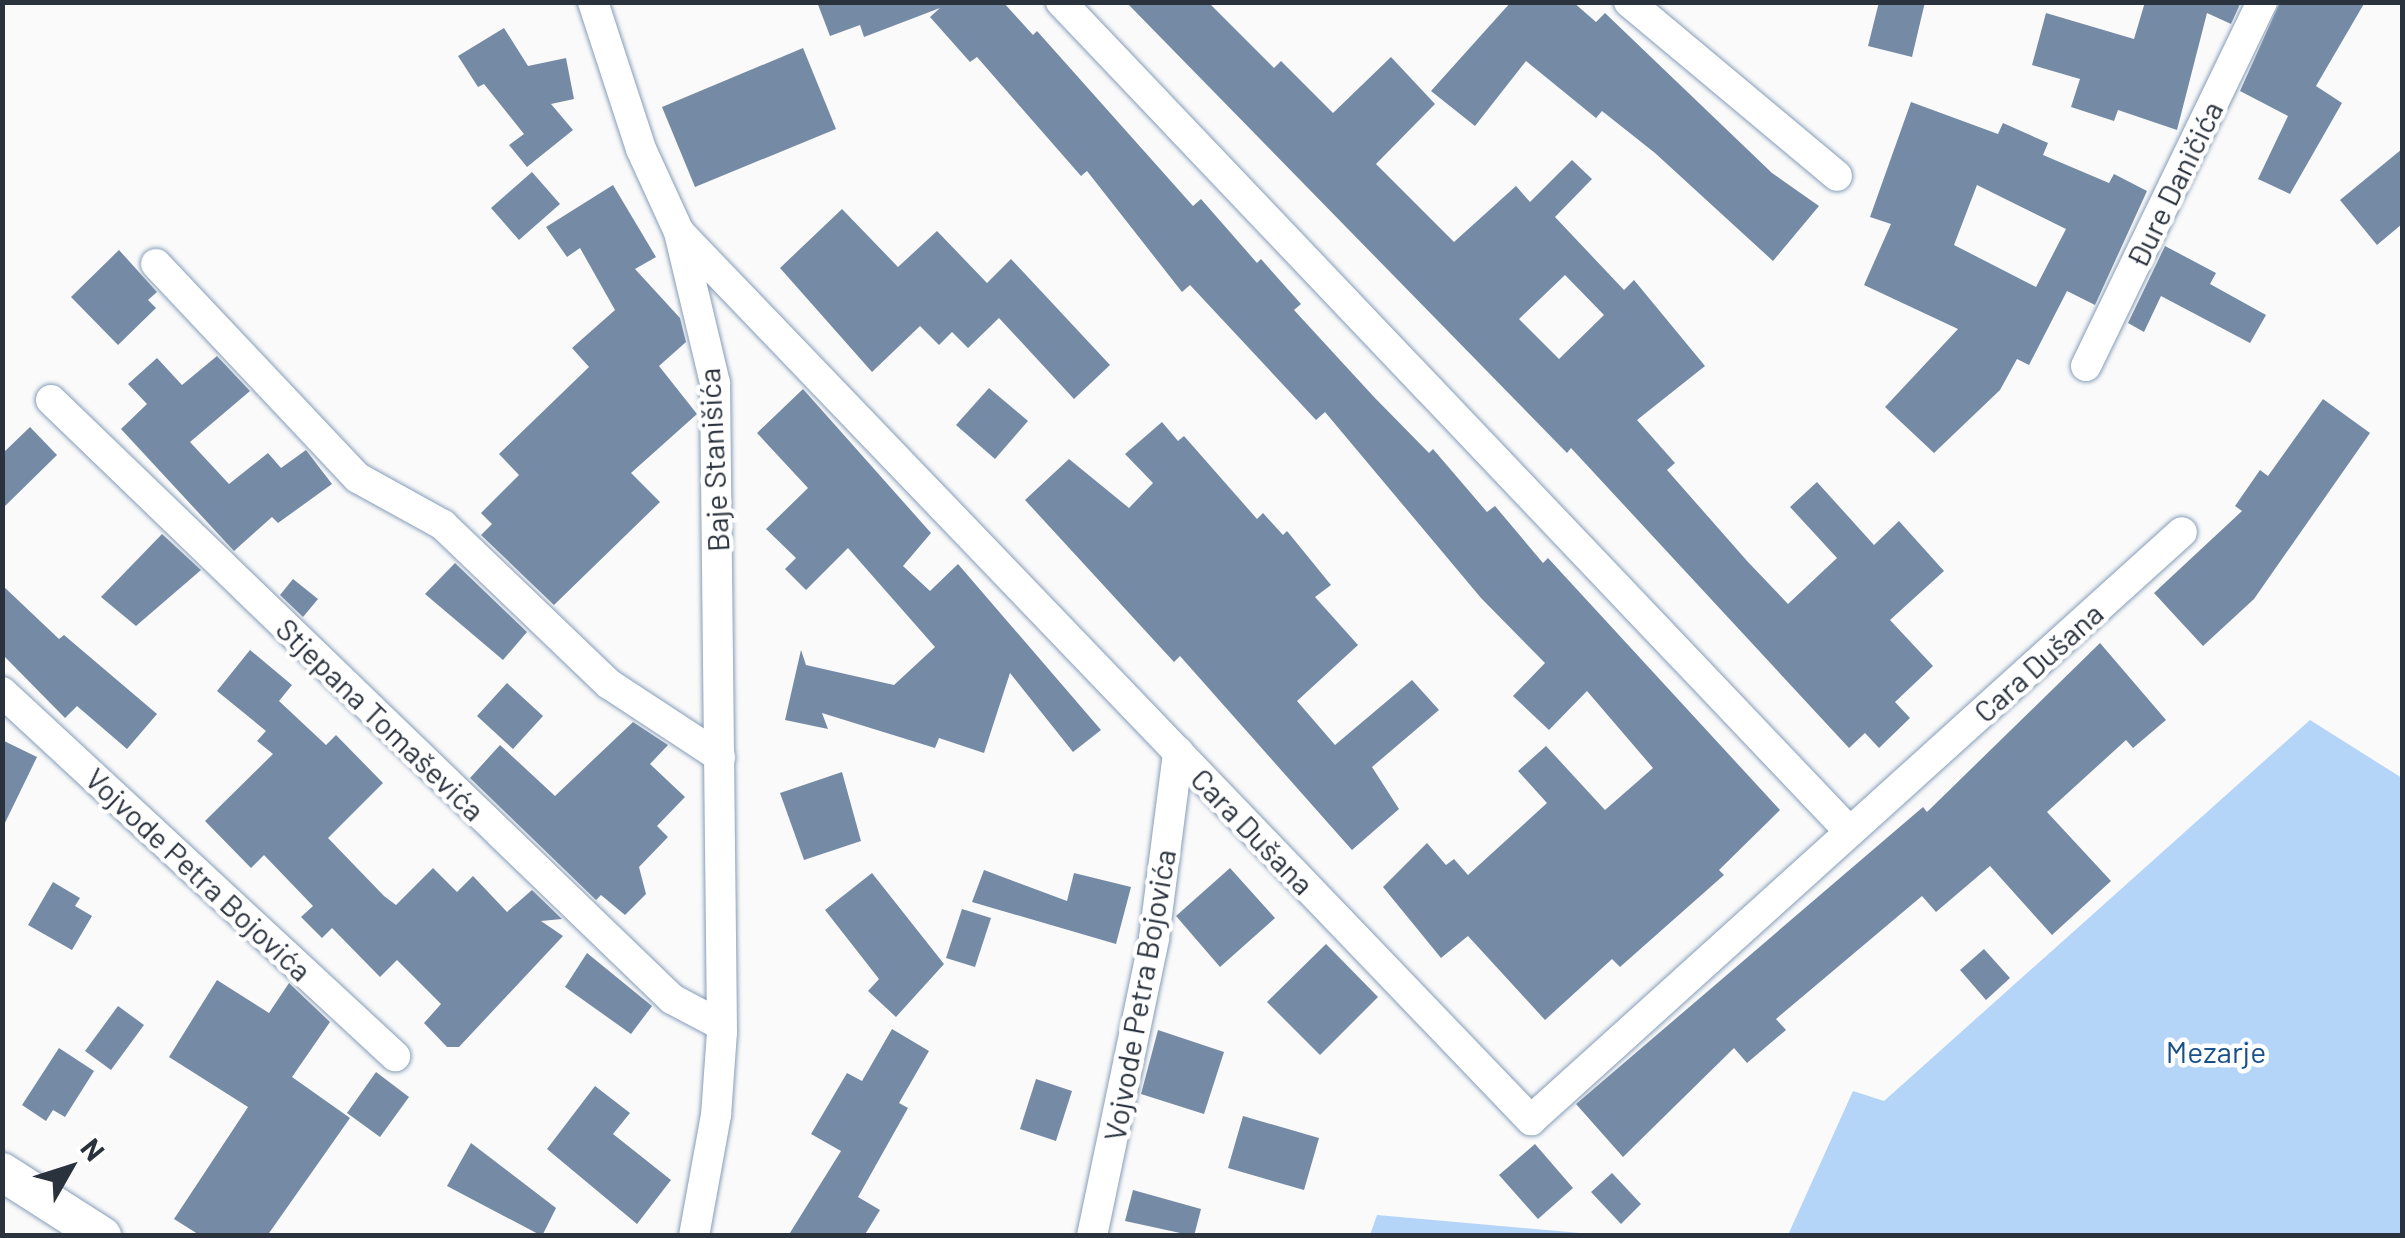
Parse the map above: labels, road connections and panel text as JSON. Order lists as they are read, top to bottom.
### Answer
{
  "streets": {
    "street": [
      "Đure Daničića",
      "Baje Stanišića",
      "Cara Dušana",
      "Stjepana Tomaševića",
      "Vojvode Petra Bojovića"
    ]
  },
  "crossings": [
    ["Baje Stanišića", "Cara Dušana"],
    ["Baje Stanišića", "Stjepana Tomaševića"],
    ["Cara Dušana", "Vojvode Petra Bojovića"]
  ],
  "parks": ["Mezarje"],
  "north": "top right"
}
